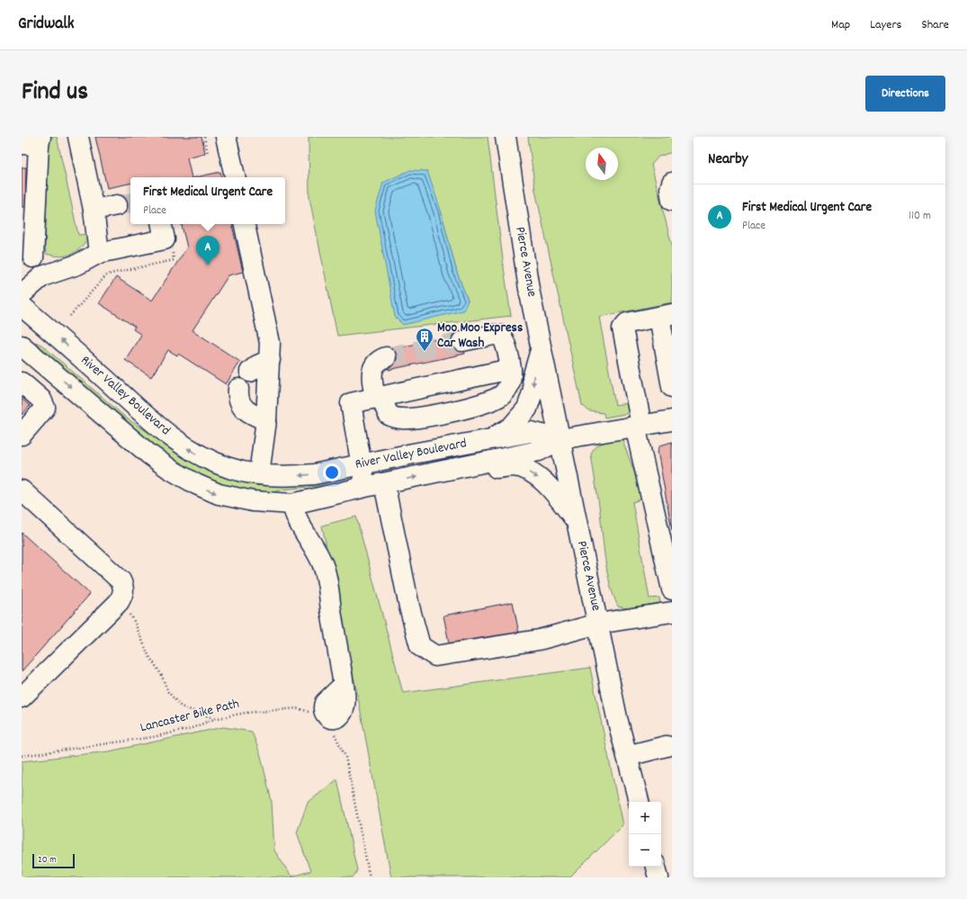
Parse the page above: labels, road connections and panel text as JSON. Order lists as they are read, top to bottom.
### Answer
{
  "streets": {
    "street": ["Pierce Avenue", "River Valley Boulevard"],
    "path": ["Lancaster Bike Path"]
  },
  "crossings": [
    ["Pierce Avenue", "River Valley Boulevard"]
  ],
  "places": {
    "building": ["Moo Moo Express Car Wash"]
  },
  "scale_bar": "20 m",
  "north": "top",
  "page": {
    "header": "Gridwalk",
    "nav": ["Map", "Layers", "Share"],
    "title": "Find us",
    "buttons": "Directions",
    "heading": "Nearby",
    "popup": ["First Medical Urgent Care", "Place"],
    "list": [
      {
        "mark": "A",
        "name": "First Medical Urgent Care",
        "note": "Place",
        "value": "110 m"
      }
    ],
    "pins": "A",
    "map_buttons": ["+", "−"],
    "scale": "20 m"
  }
}
